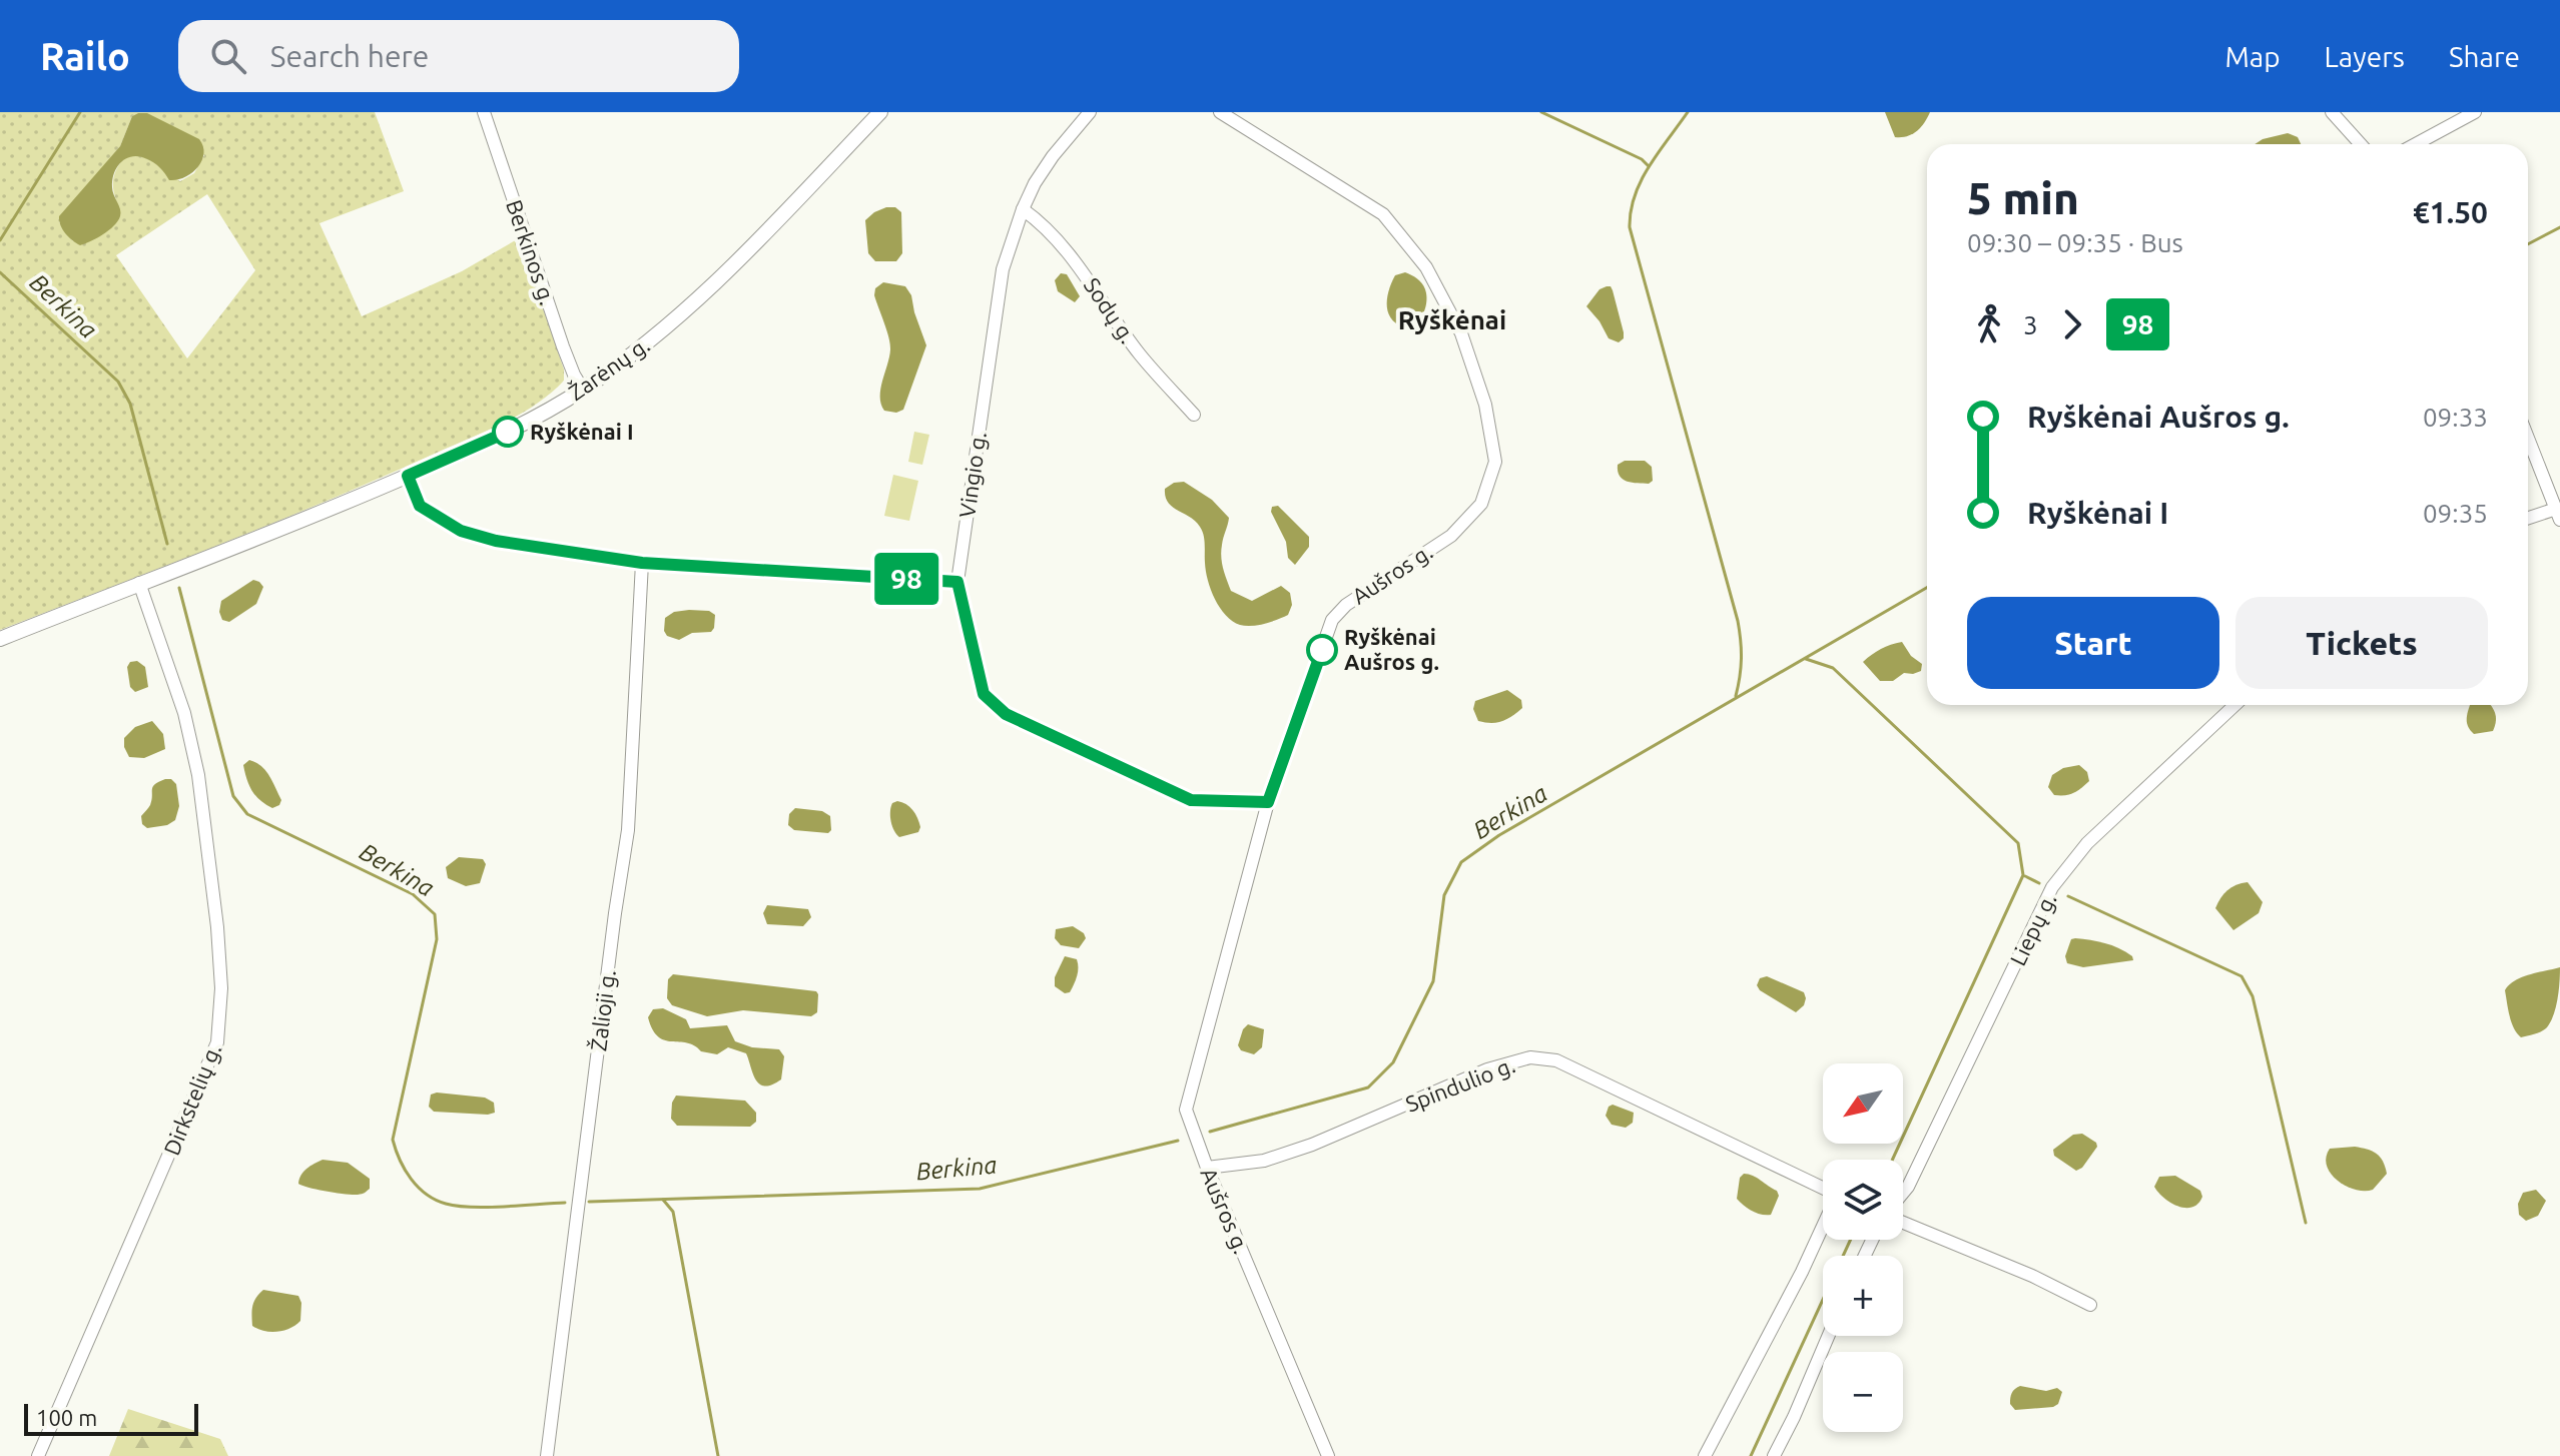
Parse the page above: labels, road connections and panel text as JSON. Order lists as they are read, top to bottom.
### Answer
{
  "streets": {
    "main road": ["Žarėnų g."],
    "street": [
      "Berkinos g.",
      "Sodų g.",
      "Vingio g.",
      "Aušros g.",
      "Liepų g.",
      "Žalioji g.",
      "Spindulio g.",
      "Dirkstelių g."
    ]
  },
  "crossings": [
    ["Berkinos g.", "Žarėnų g."],
    ["Sodų g.", "Vingio g."],
    ["Žarėnų g.", "Dirkstelių g."],
    ["Vingio g.", "Aušros g."],
    ["Aušros g.", "Spindulio g."]
  ],
  "districts": ["Ryškėnai"],
  "water": ["Berkina"],
  "places": ["Ryškėnai I", "Ryškėnai Aušros g."],
  "lines": ["bus line 98"],
  "scale_bar": "100 m",
  "north": "bottom left",
  "page": {
    "header": "Railo",
    "search": "Search here",
    "nav": ["Map", "Layers", "Share"],
    "on_map": "98",
    "heading": ["5 min", "09:30 – 09:35 · Bus", "€1.50"],
    "legs": ["3", "98"],
    "list": [
      {
        "name": "Ryškėnai Aušros g.",
        "value": "09:33"
      },
      {
        "name": "Ryškėnai I",
        "value": "09:35"
      }
    ],
    "buttons": ["Start", "Tickets"],
    "map_buttons": ["+", "−"],
    "scale": "100 m"
  }
}
